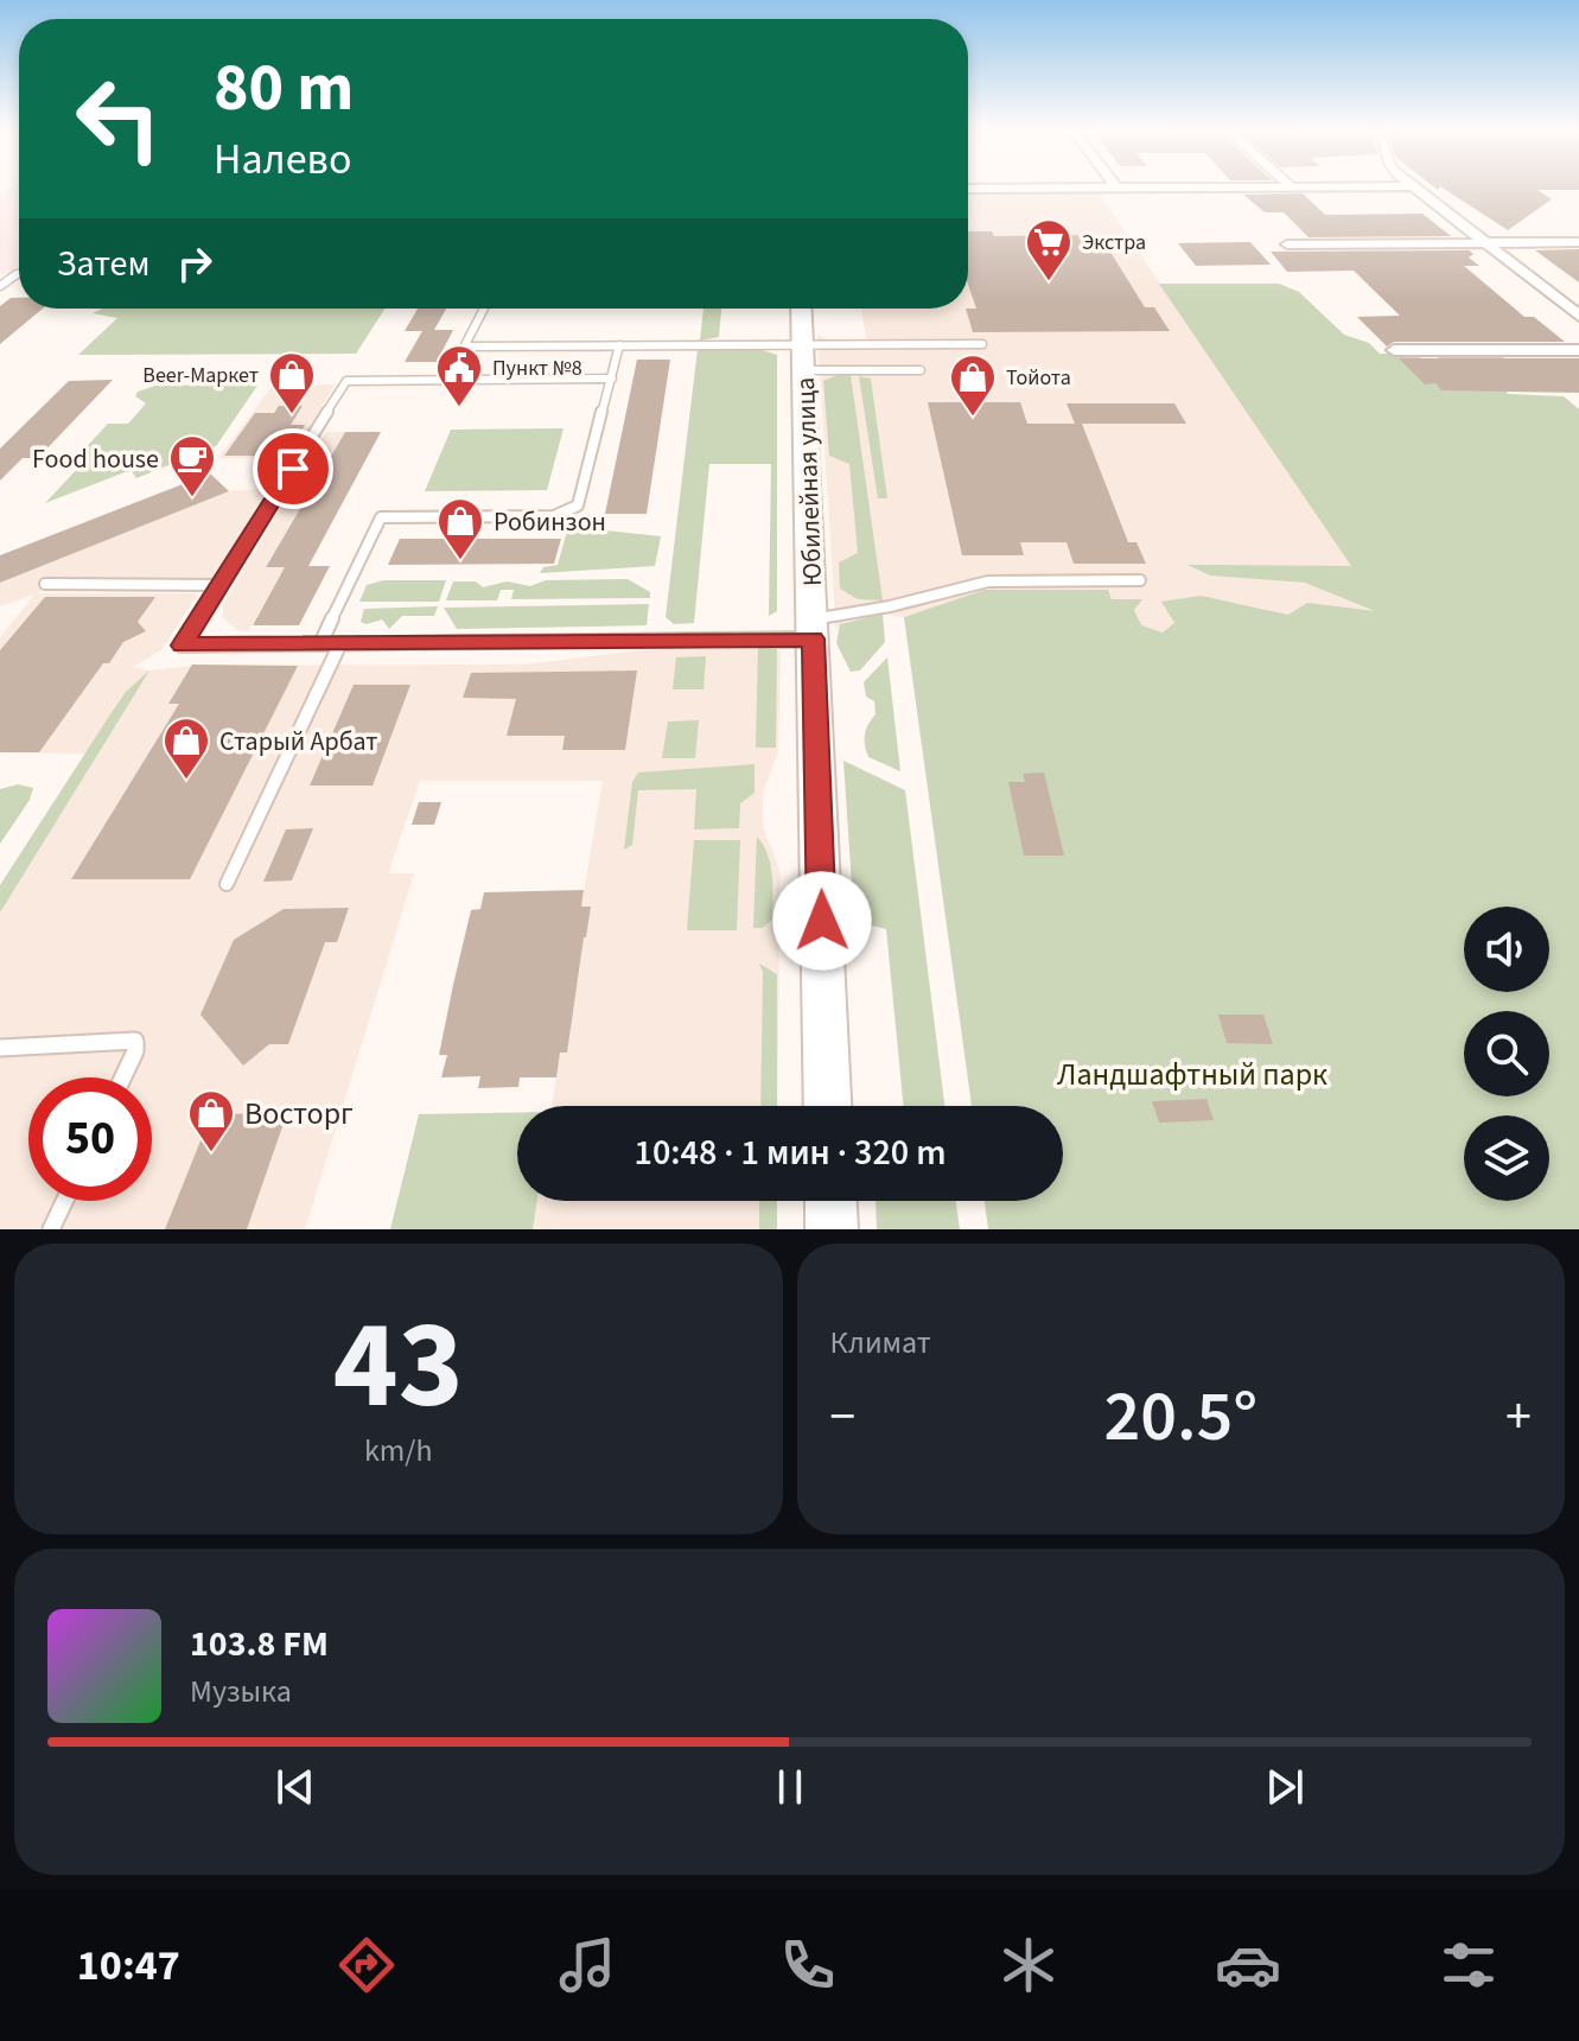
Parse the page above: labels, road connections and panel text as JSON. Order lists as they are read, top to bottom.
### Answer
{
  "streets": {
    "main road": ["Юбилейная улица"]
  },
  "parks": ["Ландшафтный парк"],
  "places": {
    "supermarket": ["Экстра"],
    "public building": ["Пункт №8"],
    "shop": [
      "Beer-Маркет",
      "Тойота",
      "Робинзон",
      "Старый Арбат",
      "Восторг"
    ],
    "cafe": ["Food house"]
  },
  "page": {
    "turn": ["80 m", "Налево"],
    "then": "Затем",
    "limit": "50",
    "trip": "10:48 · 1 мин · 320 m",
    "tile": [
      ["43", "km/h"],
      "Климат"
    ],
    "heat": ["−", "20.5°", "+"],
    "song": ["103.8 FM", "Музыка"],
    "tabs": "10:47"
  }
}
